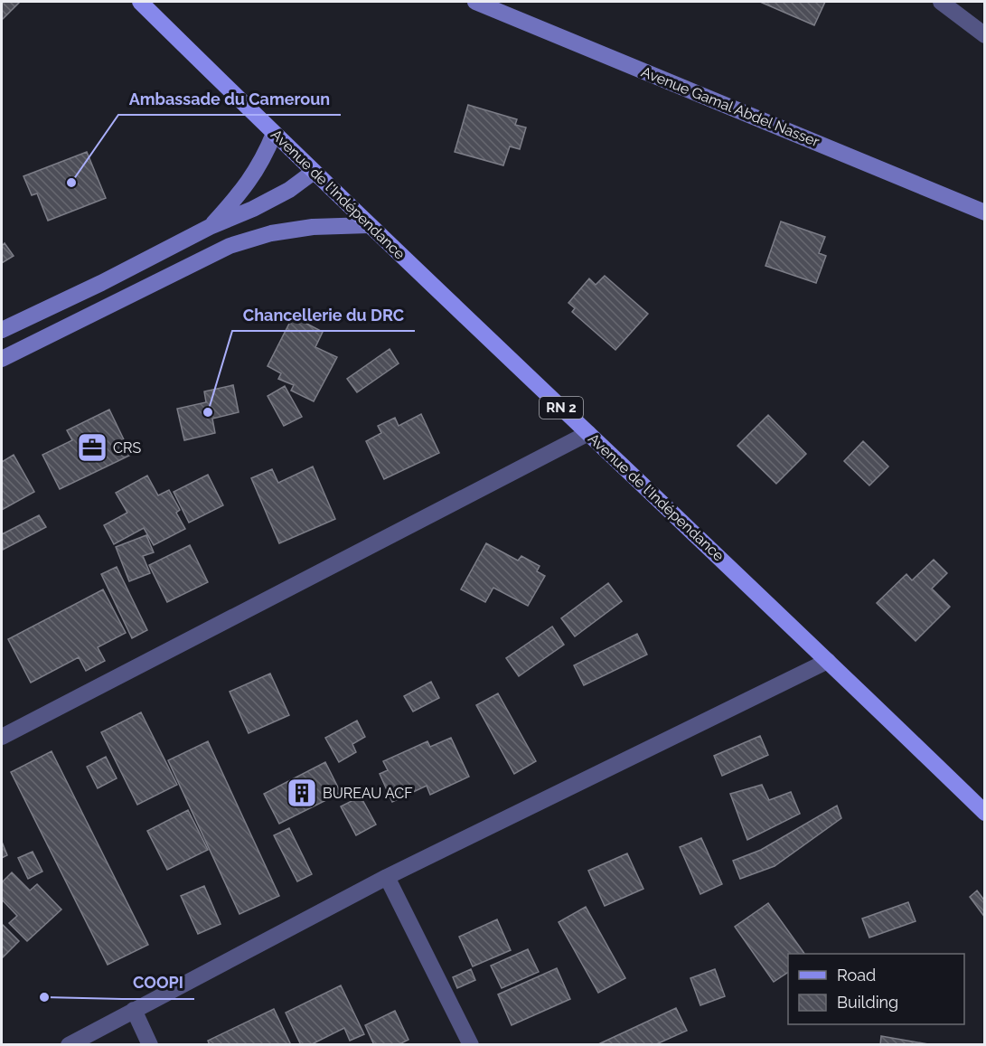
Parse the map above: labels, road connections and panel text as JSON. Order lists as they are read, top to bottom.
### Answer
{
  "streets": {
    "main road": ["Avenue de l'Indépendance", "RN 2"],
    "street": ["Avenue Gamal Abdel Nasser"]
  },
  "places": {
    "other": ["Ambassade du Cameroun", "Chancellerie du DRC", "COOPI"],
    "office": ["CRS"],
    "building": ["BUREAU ACF"]
  },
  "legend": ["Road", "Building"]
}
